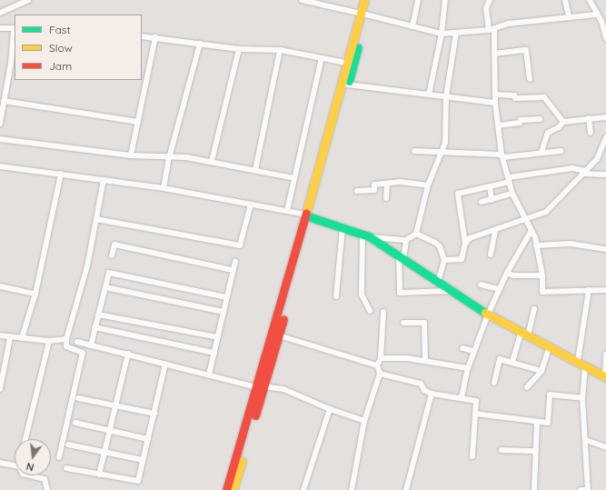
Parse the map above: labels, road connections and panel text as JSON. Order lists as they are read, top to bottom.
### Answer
{
  "legend": ["Fast", "Slow", "Jam"],
  "north": "bottom"
}
